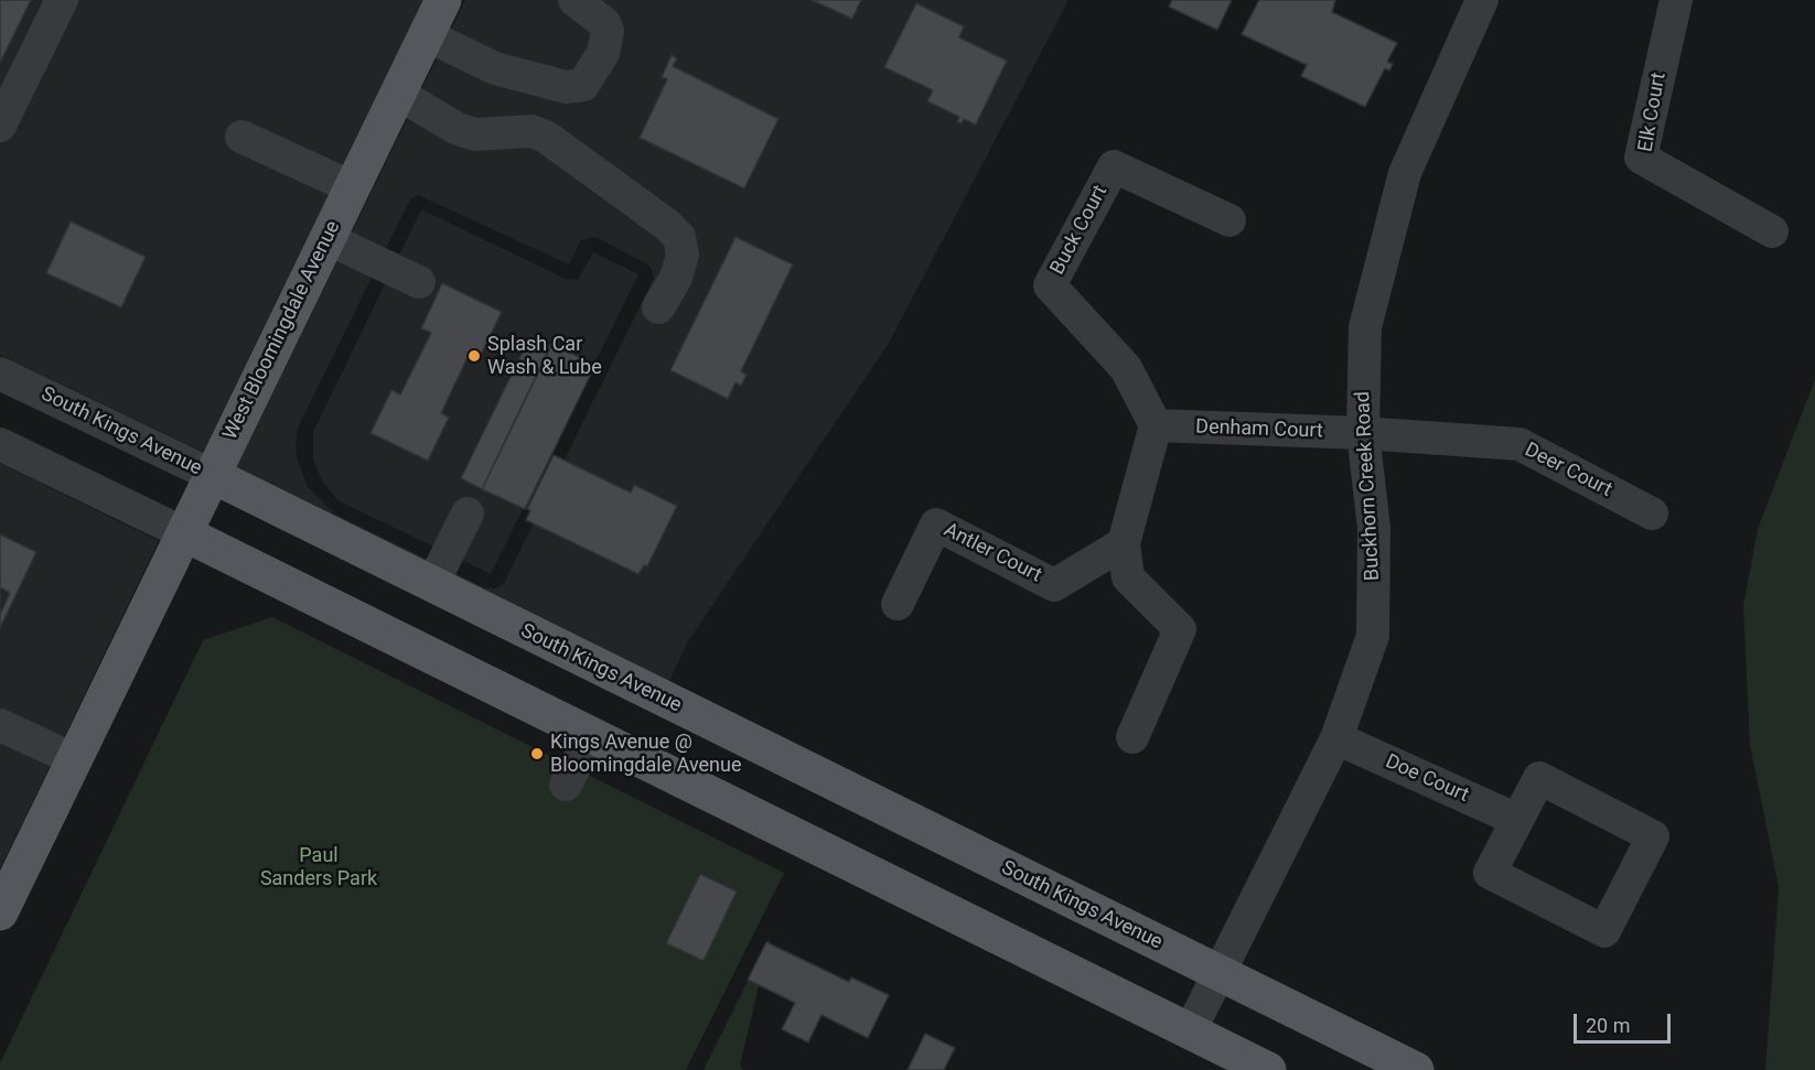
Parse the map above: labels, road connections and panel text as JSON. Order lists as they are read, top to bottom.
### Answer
{
  "streets": {
    "main road": ["West Bloomingdale Avenue", "South Kings Avenue"],
    "street": [
      "Elk Court",
      "Buck Court",
      "Denham Court",
      "Deer Court",
      "Buckhorn Creek Road",
      "Antler Court",
      "Doe Court"
    ]
  },
  "crossings": [
    ["Buck Court", "Denham Court"],
    ["West Bloomingdale Avenue", "South Kings Avenue"],
    ["Denham Court", "Deer Court"],
    ["Denham Court", "Buckhorn Creek Road"],
    ["South Kings Avenue", "Buckhorn Creek Road"],
    ["Deer Court", "Buckhorn Creek Road"],
    ["Buckhorn Creek Road", "Doe Court"]
  ],
  "parks": ["Paul Sanders Park"],
  "places": ["Splash Car Wash & Lube", "Kings Avenue @ Bloomingdale Avenue"],
  "scale_bar": "20 m"
}
